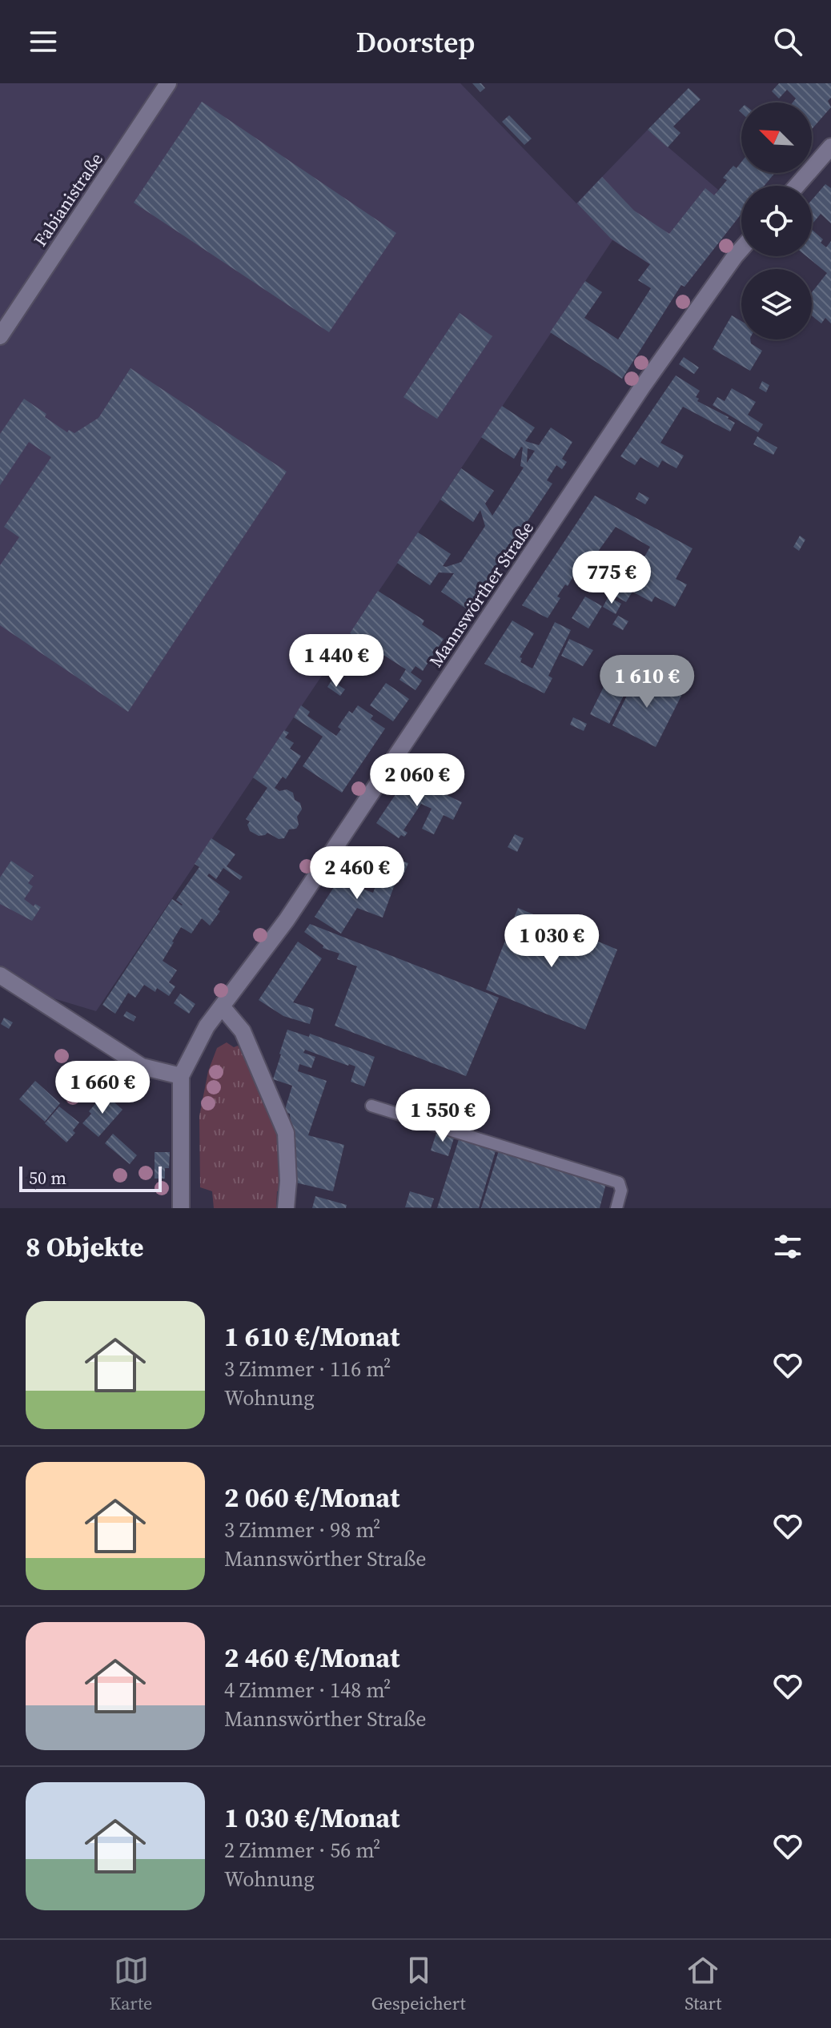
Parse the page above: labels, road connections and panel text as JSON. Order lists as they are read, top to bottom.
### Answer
{
  "streets": {
    "street": ["Fabianistraße", "Mannswörther Straße"]
  },
  "scale_bar": "50 m",
  "north": "top left",
  "page": {
    "header": "Doorstep",
    "price": [
      "775 €",
      "1 440 €",
      "1 610 €",
      "2 060 €",
      "2 460 €",
      "1 030 €",
      "1 660 €",
      "1 550 €"
    ],
    "scale": "50 m",
    "heading": "8 Objekte",
    "list": [
      {
        "name": "1 610 €/Monat",
        "note": "3 Zimmer · 116 m² · Wohnung"
      },
      {
        "name": "2 060 €/Monat",
        "note": "3 Zimmer · 98 m² · Mannswörther Straße"
      },
      {
        "name": "2 460 €/Monat",
        "note": "4 Zimmer · 148 m² · Mannswörther Straße"
      },
      {
        "name": "1 030 €/Monat",
        "note": "2 Zimmer · 56 m² · Wohnung"
      }
    ],
    "tabs": ["Karte", "Gespeichert", "Start"]
  }
}
